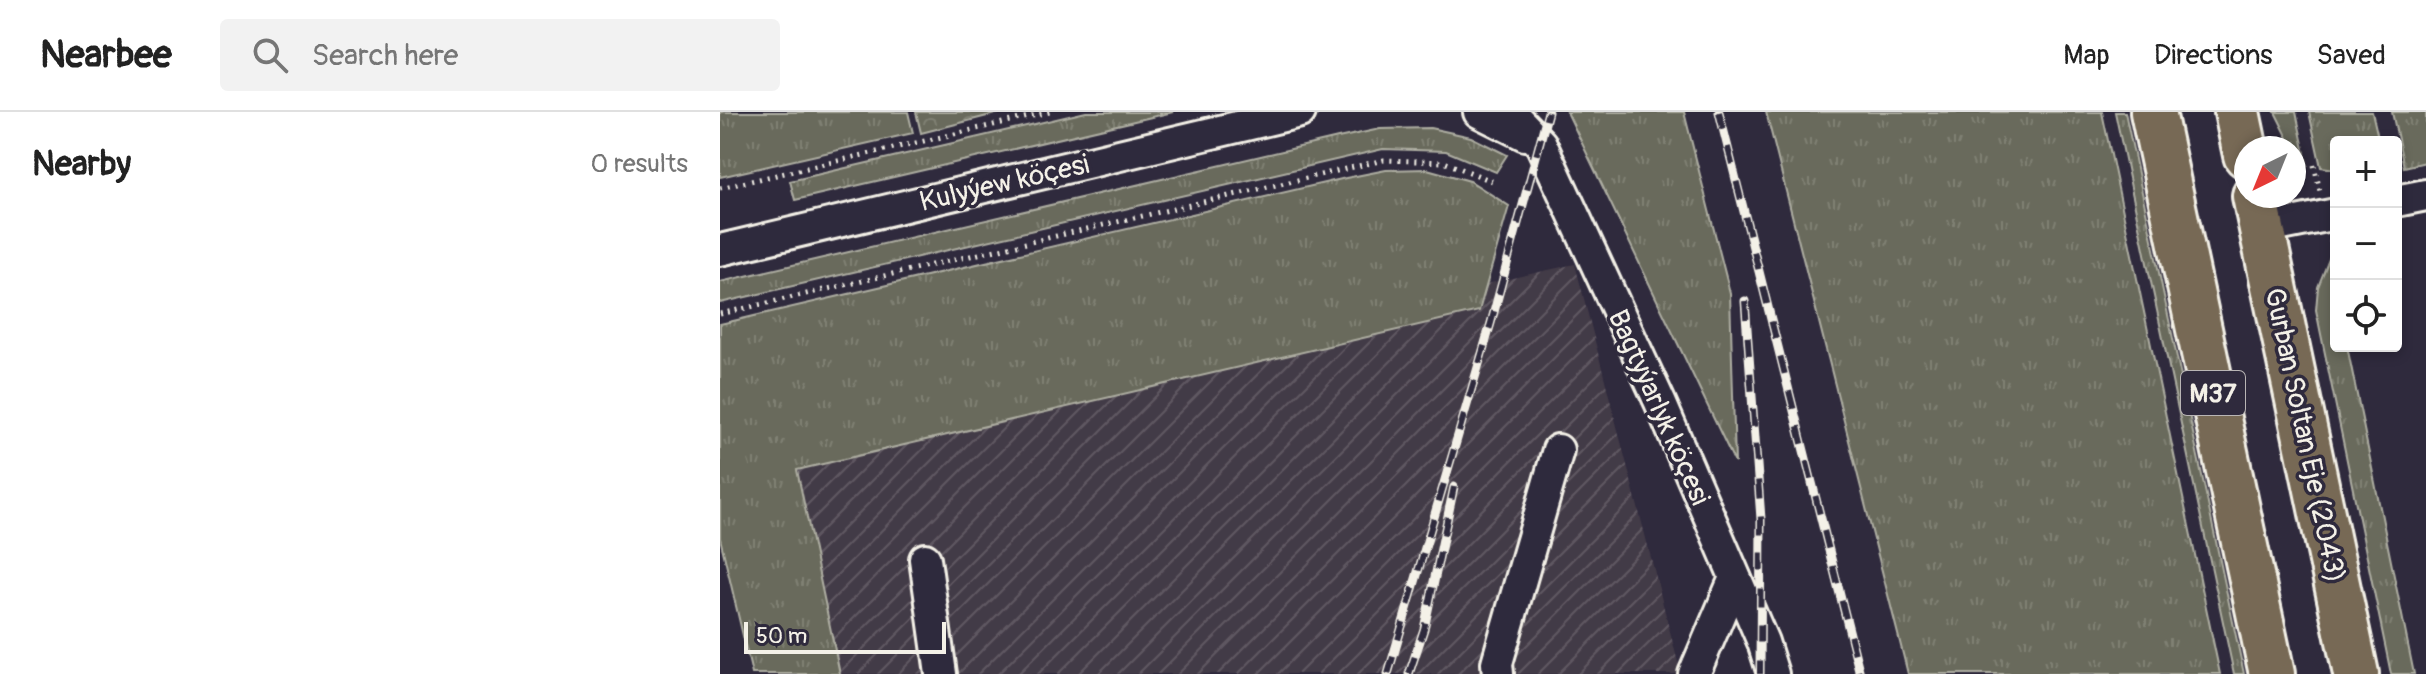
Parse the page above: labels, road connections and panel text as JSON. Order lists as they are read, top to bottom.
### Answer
{
  "streets": {
    "highway": ["M37", "Gurban Soltan Eje (2043)"],
    "street": ["Kulyýew köçesi", "Bagtyýarlyk köçesi"]
  },
  "scale_bar": "50 m",
  "north": "bottom left",
  "page": {
    "header": "Nearbee",
    "search": "Search here",
    "nav": ["Map", "Directions", "Saved"],
    "heading": ["Nearby", "0 results"],
    "map_buttons": ["+", "−"],
    "scale": "50 m"
  }
}
